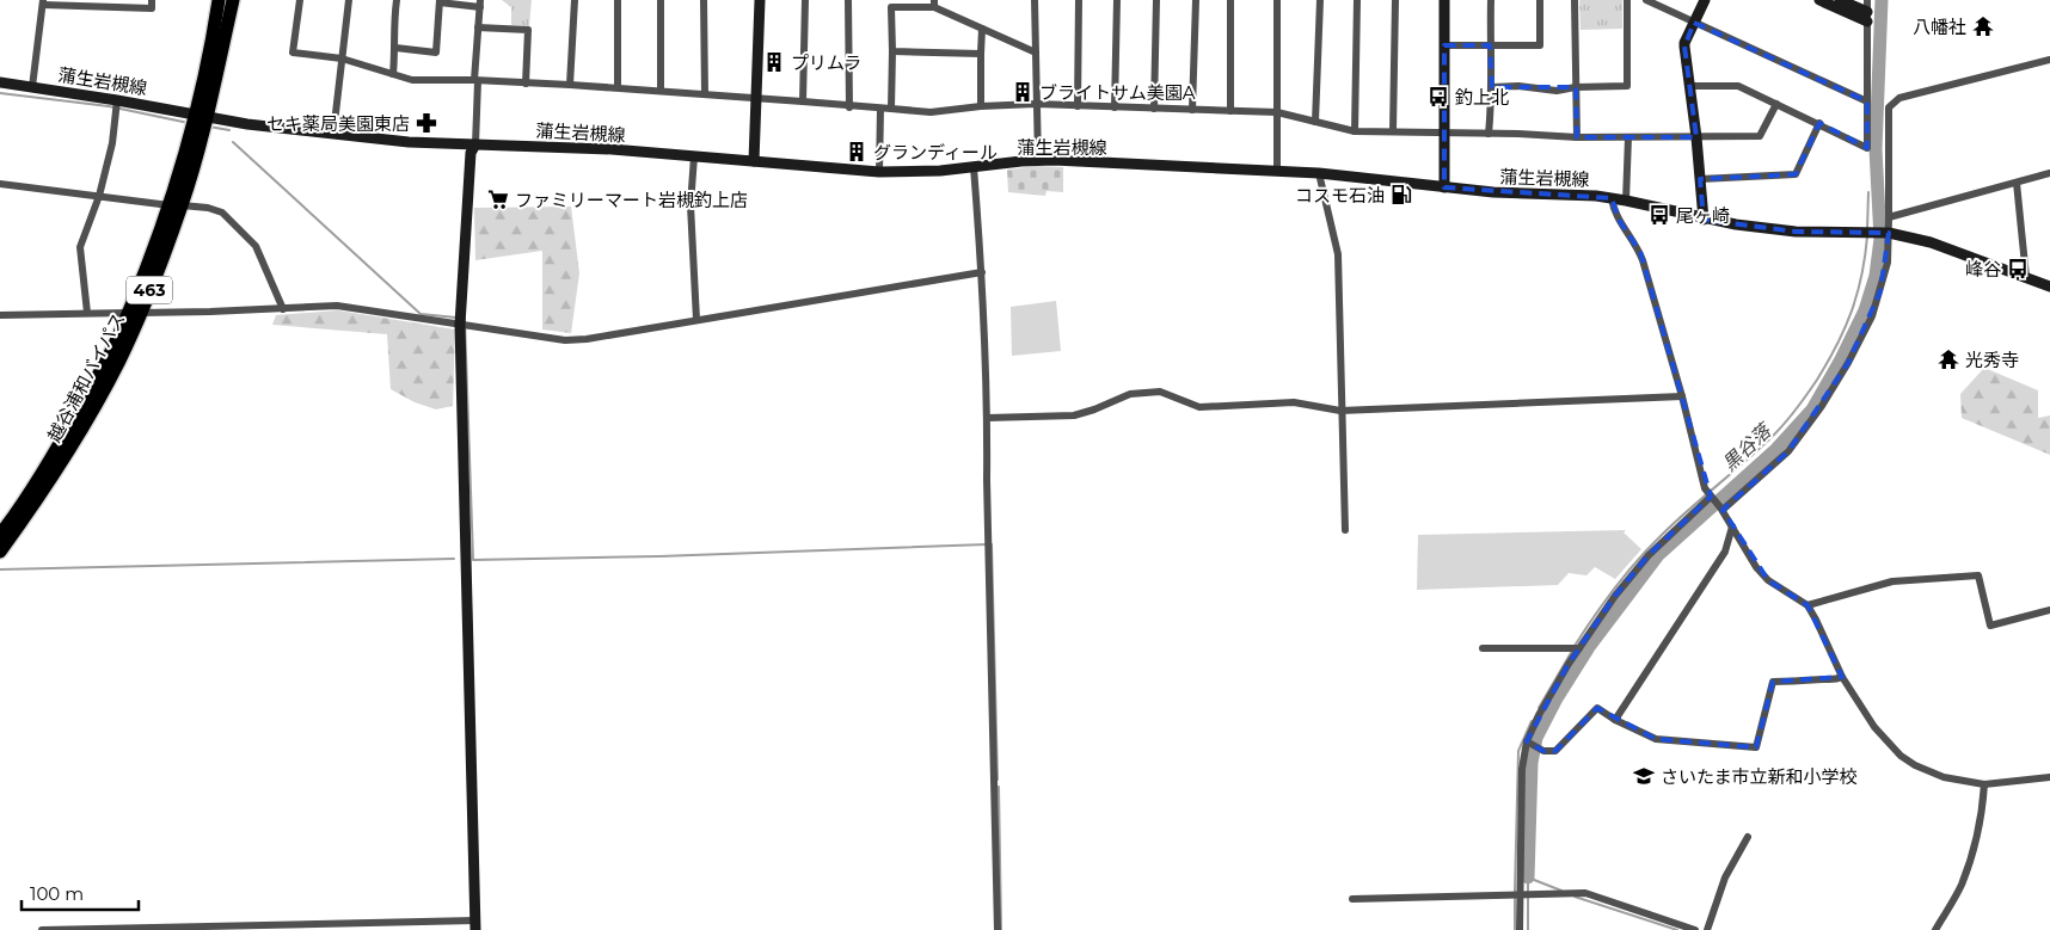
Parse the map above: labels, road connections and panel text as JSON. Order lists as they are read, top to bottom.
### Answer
{
  "streets": {
    "highway": ["463", "越谷浦和バイパス"],
    "main road": ["蒲生岩槻線"]
  },
  "crossings": [
    ["蒲生岩槻線", "越谷浦和バイパス"]
  ],
  "water": ["黒谷落"],
  "places": {
    "temple": ["八幡社", "光秀寺"],
    "building": ["プリムラ", "ブライトサム美園A", "グランディール"],
    "bus stop": ["釣上北", "尾ヶ崎", "峰谷"],
    "pharmacy": ["セキ薬局美園東店"],
    "fuel station": ["コスモ石油"],
    "supermarket": ["ファミリーマート岩槻釣上店"],
    "school or university": ["さいたま市立新和小学校"]
  },
  "scale_bar": "100 m"
}
